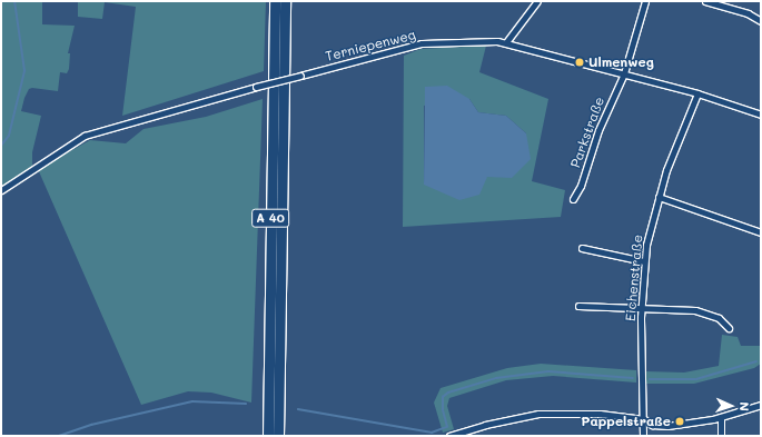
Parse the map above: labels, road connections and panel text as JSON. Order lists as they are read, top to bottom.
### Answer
{
  "streets": {
    "highway": ["A 40"],
    "street": ["Terniepenweg", "Parkstraße", "Eichenstraße"]
  },
  "crossings": [
    ["Terniepenweg", "Parkstraße"],
    ["Terniepenweg", "Eichenstraße"]
  ],
  "places": ["Ulmenweg", "Pappelstraße"],
  "north": "right"
}
